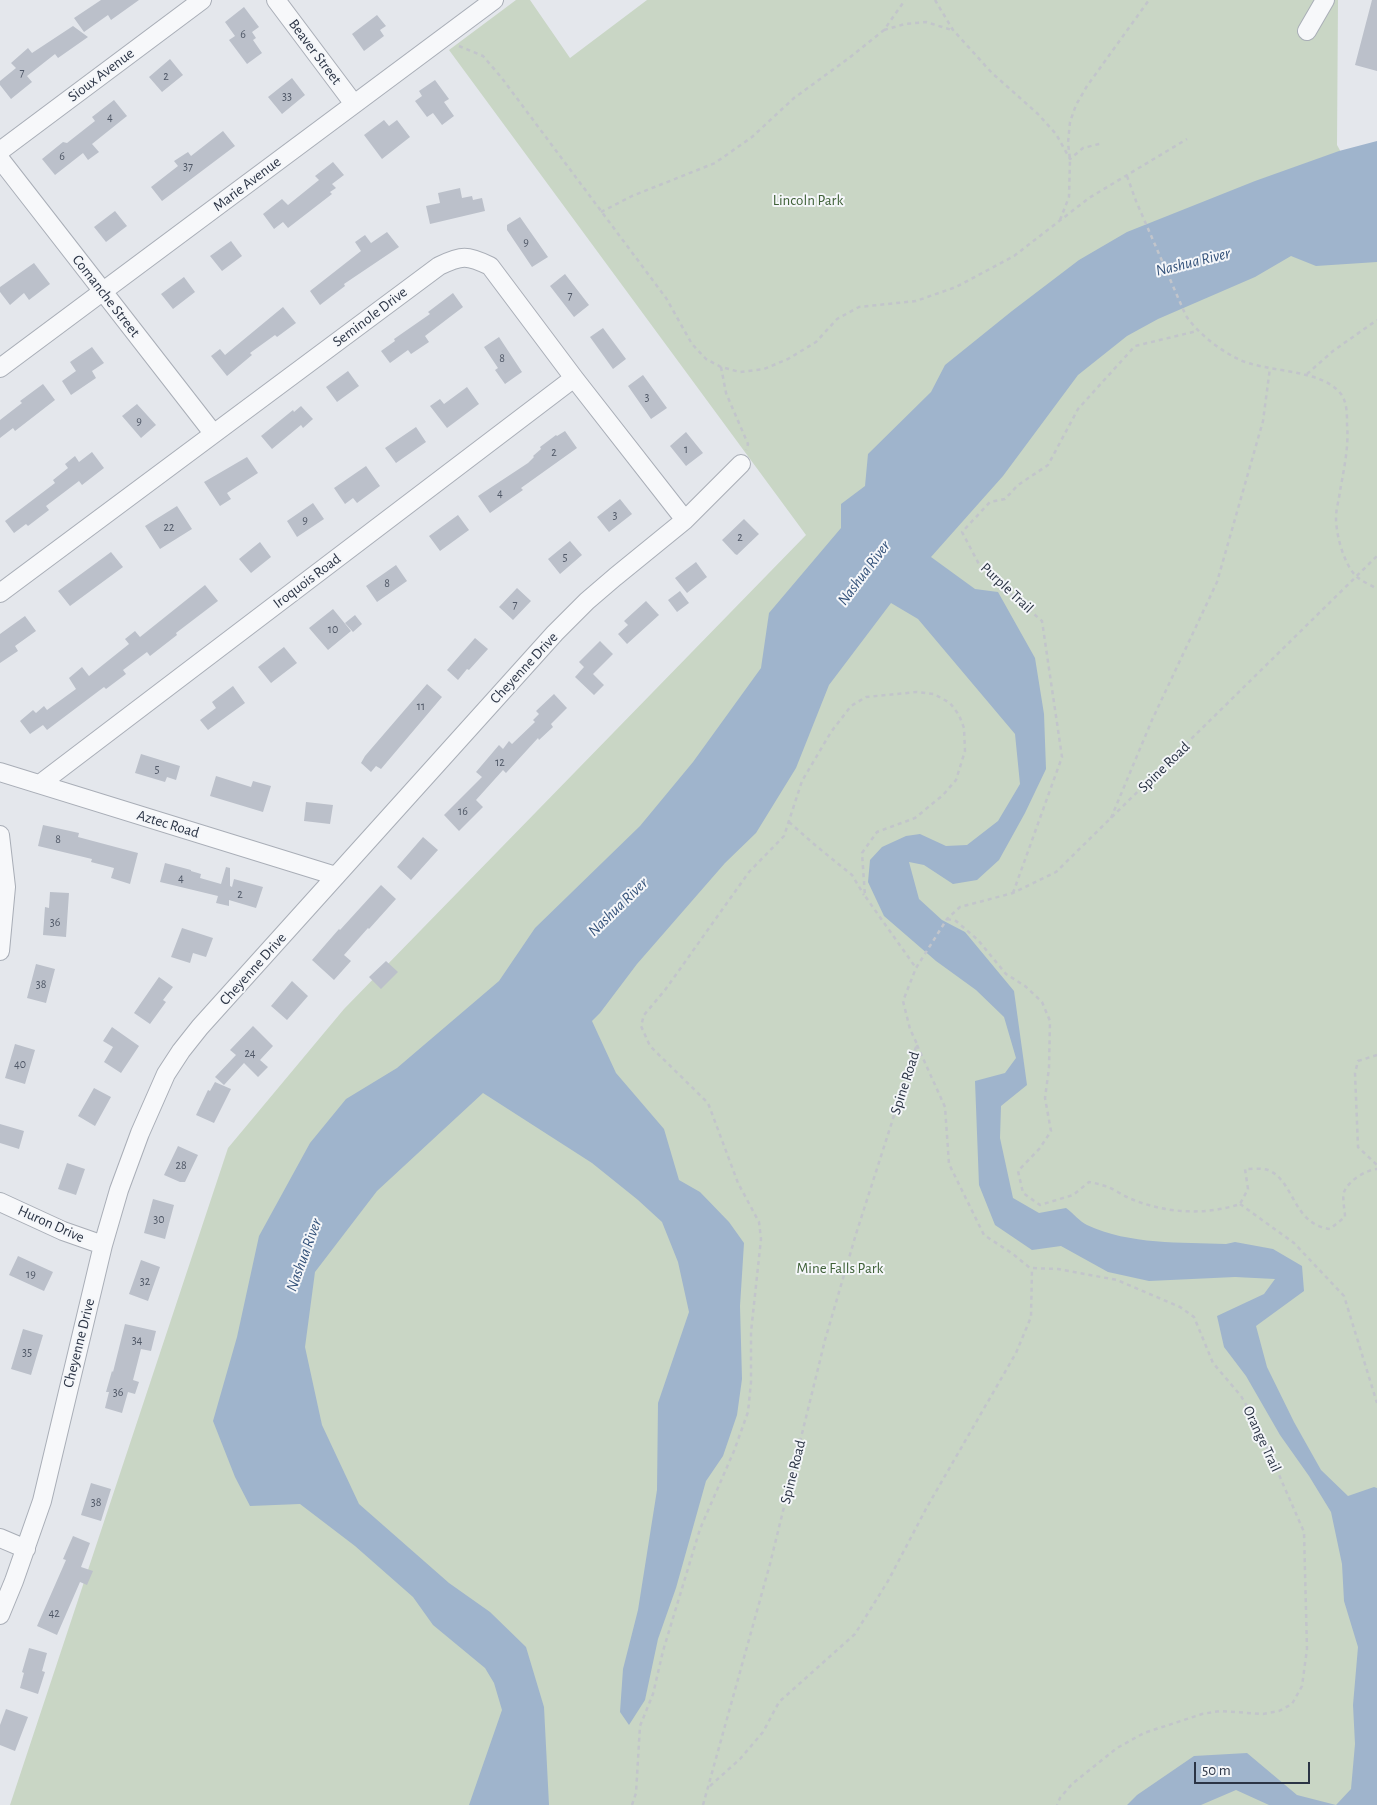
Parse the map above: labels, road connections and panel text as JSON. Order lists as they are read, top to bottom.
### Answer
{
  "streets": {
    "street": [
      "Beaver Street",
      "Sioux Avenue",
      "Marie Avenue",
      "Comanche Street",
      "Seminole Drive",
      "Iroquois Road",
      "Cheyenne Drive",
      "Aztec Road",
      "Huron Drive"
    ],
    "path": ["Purple Trail", "Spine Road", "Orange Trail"]
  },
  "crossings": [
    ["Beaver Street", "Marie Avenue"],
    ["Marie Avenue", "Comanche Street"],
    ["Comanche Street", "Seminole Drive"],
    ["Seminole Drive", "Iroquois Road"],
    ["Seminole Drive", "Cheyenne Drive"],
    ["Iroquois Road", "Aztec Road"],
    ["Purple Trail", "Spine Road"],
    ["Cheyenne Drive", "Aztec Road"],
    ["Cheyenne Drive", "Huron Drive"]
  ],
  "water": ["Nashua River"],
  "parks": ["Lincoln Park", "Mine Falls Park"],
  "house_numbers": [
    "6",
    "7",
    "2",
    "33",
    "4",
    "6",
    "37",
    "9",
    "7",
    "8",
    "3",
    "9",
    "1",
    "2",
    "4",
    "3",
    "9",
    "22",
    "2",
    "5",
    "8",
    "7",
    "10",
    "11",
    "12",
    "5",
    "16",
    "8",
    "4",
    "2",
    "36",
    "38",
    "24",
    "40",
    "28",
    "30",
    "19",
    "32",
    "34",
    "35",
    "36",
    "38",
    "42"
  ],
  "scale_bar": "50 m"
}
